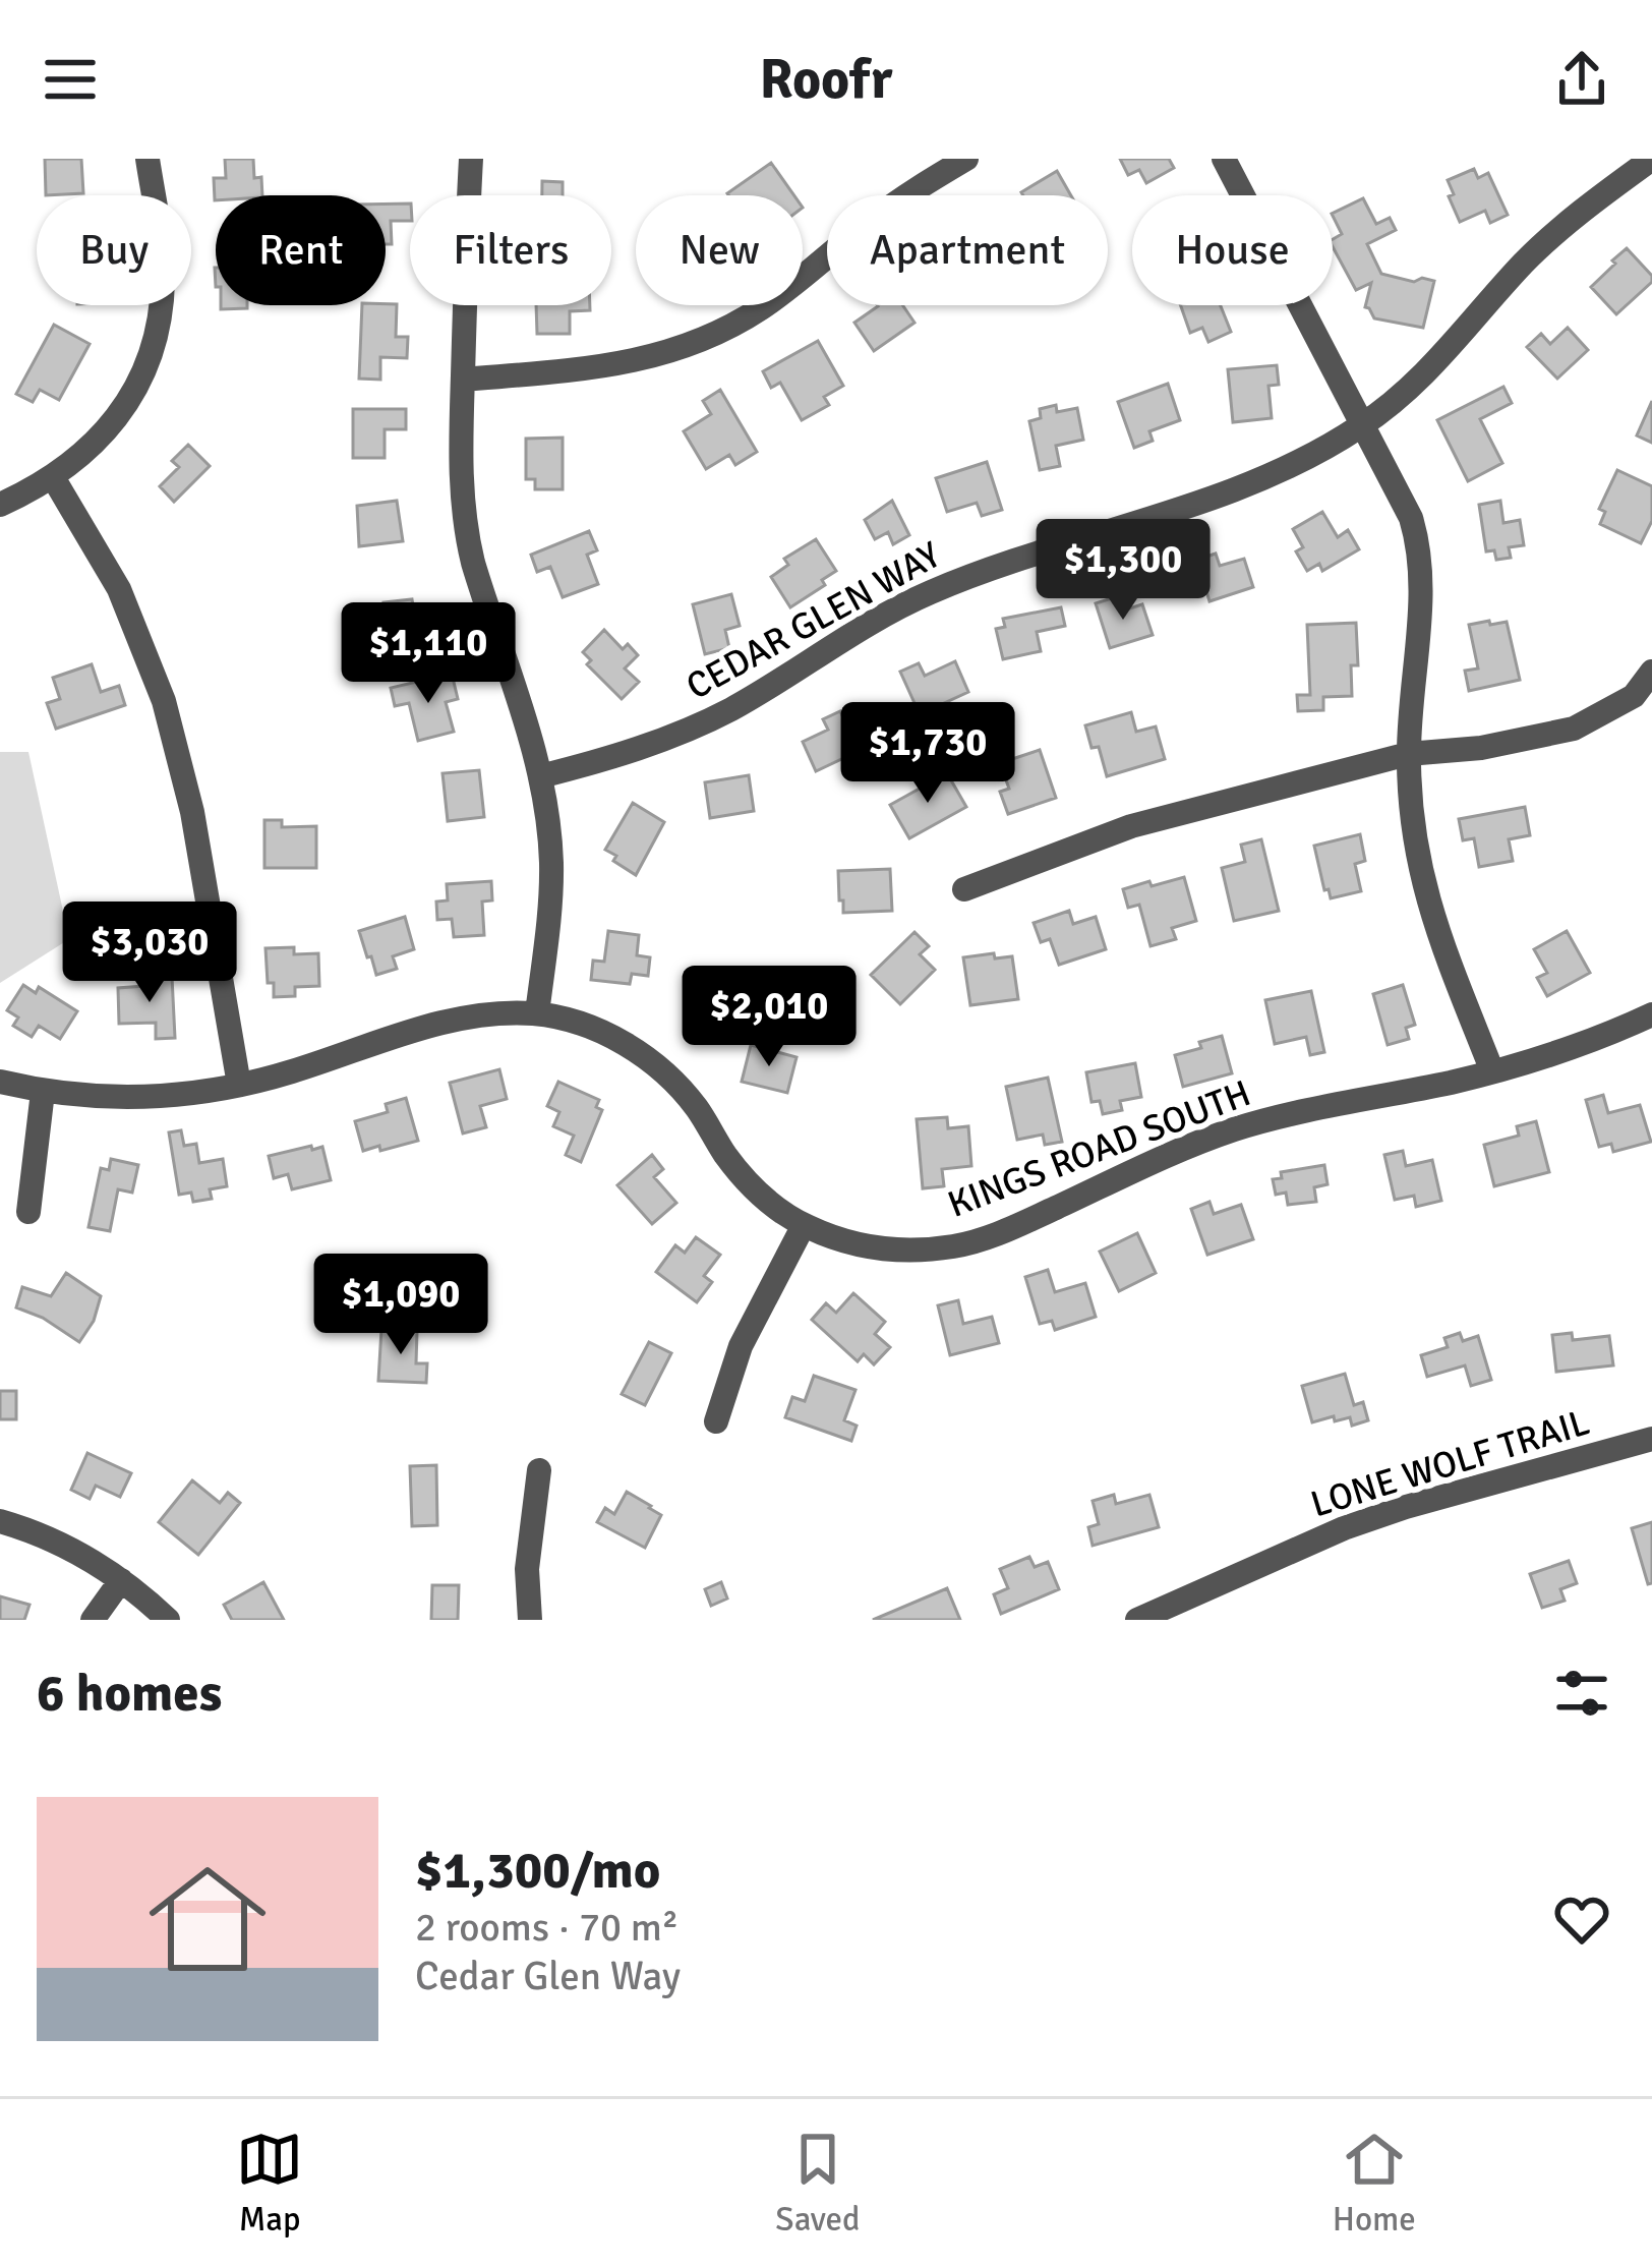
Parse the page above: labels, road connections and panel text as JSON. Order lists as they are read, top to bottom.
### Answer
{
  "streets": {
    "street": ["CEDAR GLEN WAY", "KINGS ROAD SOUTH", "LONE WOLF TRAIL"]
  },
  "page": {
    "header": "Roofr",
    "chip": [
      "Buy",
      "Rent",
      "Filters",
      "New",
      "Apartment",
      "House"
    ],
    "price": [
      "$1,300",
      "$1,110",
      "$1,730",
      "$3,030",
      "$2,010",
      "$1,090"
    ],
    "heading": "6 homes",
    "list": [
      {
        "name": "$1,300/mo",
        "note": "2 rooms · 70 m² · Cedar Glen Way"
      }
    ],
    "tabs": ["Map", "Saved", "Home"]
  }
}
